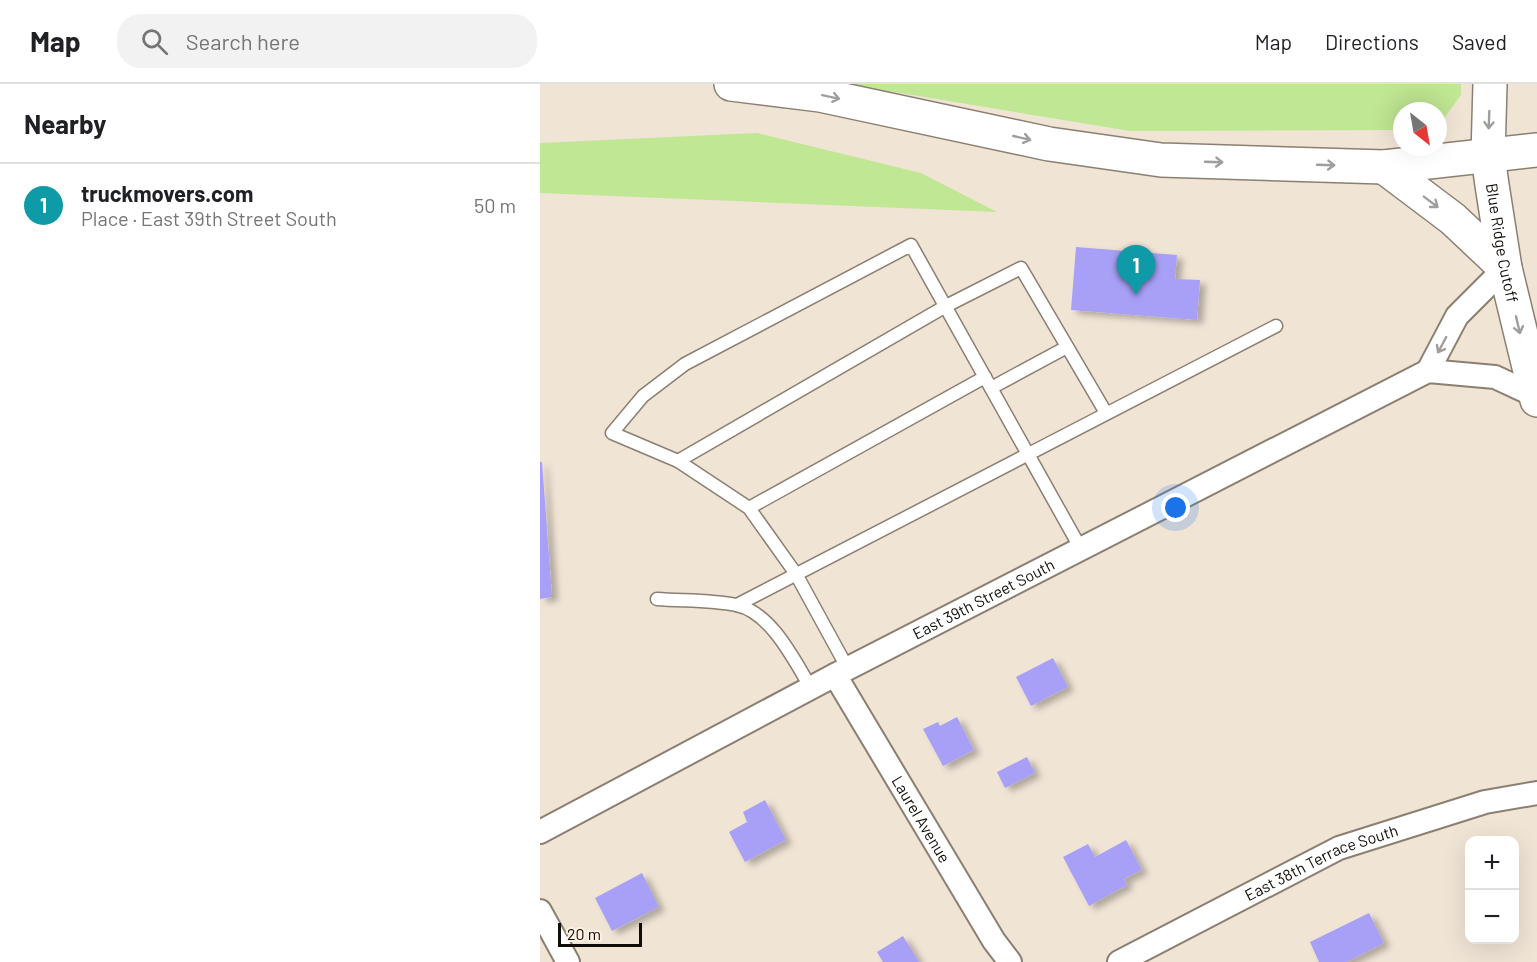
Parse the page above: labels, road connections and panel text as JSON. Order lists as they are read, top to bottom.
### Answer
{
  "streets": {
    "main road": ["Blue Ridge Cutoff"],
    "street": ["East 39th Street South", "Laurel Avenue", "East 38th Terrace South"]
  },
  "crossings": [
    ["East 39th Street South", "Laurel Avenue"]
  ],
  "one_way": ["Blue Ridge Cutoff"],
  "scale_bar": "20 m",
  "north": "bottom right",
  "page": {
    "header": "Map",
    "search": "Search here",
    "nav": ["Map", "Directions", "Saved"],
    "heading": "Nearby",
    "list": [
      {
        "mark": "1",
        "name": "truckmovers.com",
        "note": "Place · East 39th Street South",
        "value": "50 m"
      }
    ],
    "pins": "1",
    "map_buttons": ["+", "−"],
    "scale": "20 m"
  }
}
